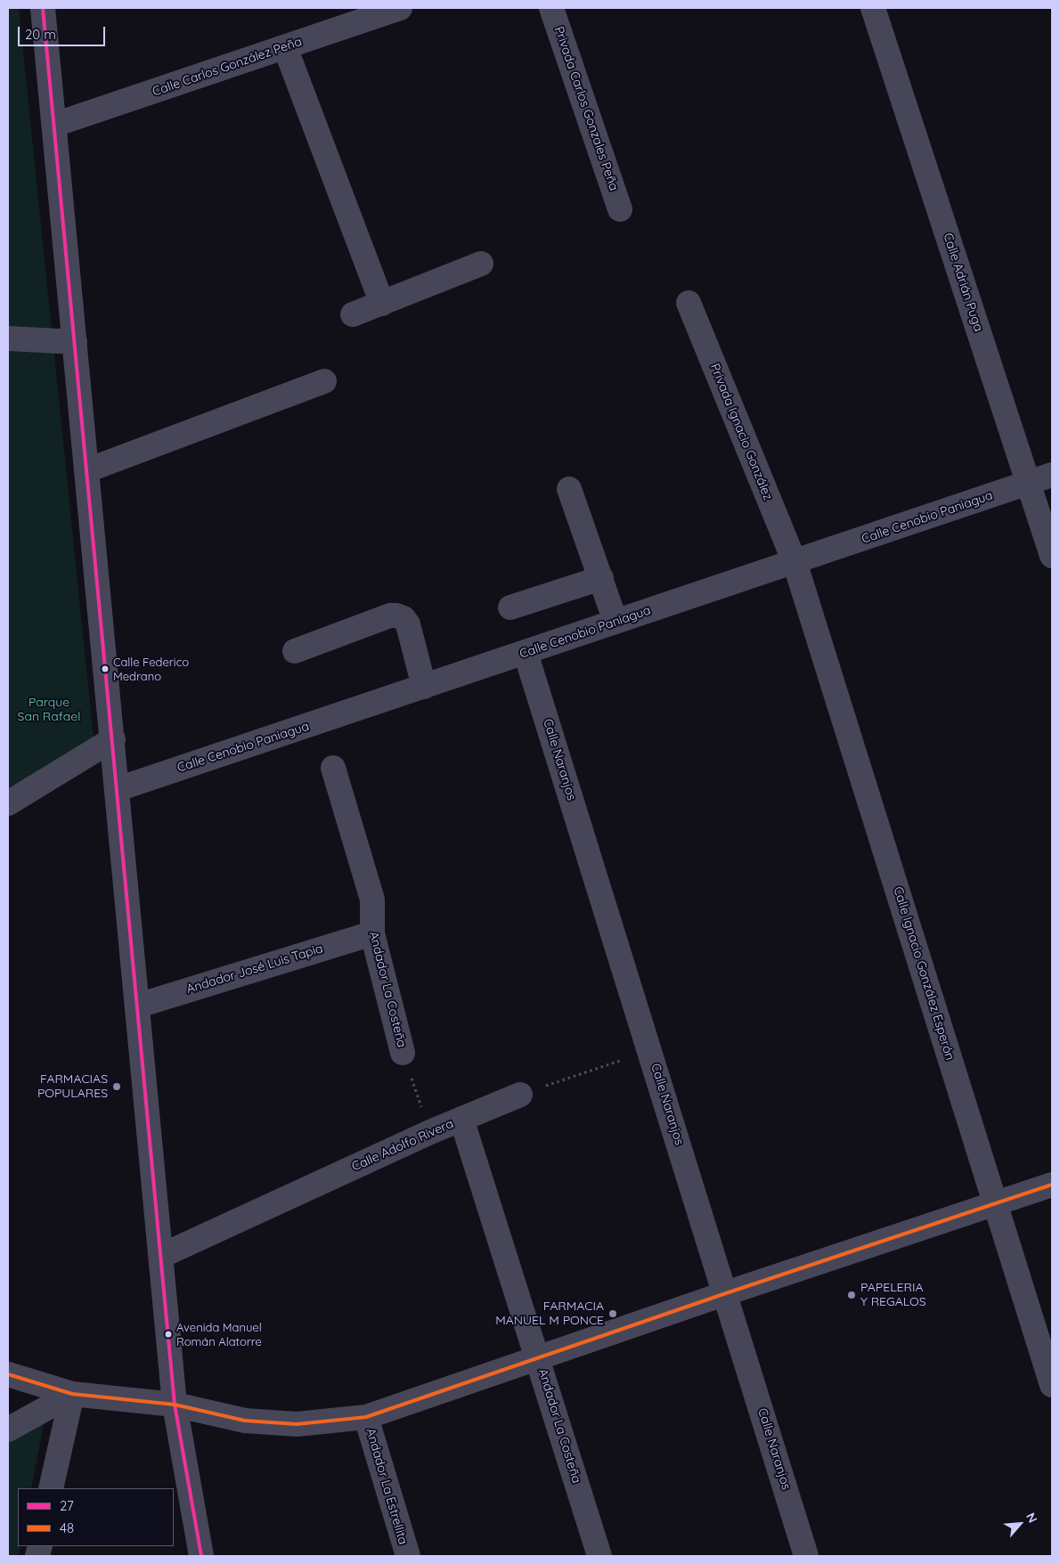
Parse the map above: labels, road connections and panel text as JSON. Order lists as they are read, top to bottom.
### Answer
{
  "streets": {
    "street": [
      "Calle Carlos González Peña",
      "Privada Carlos Gonzales Peña",
      "Calle Adrián Puga",
      "Privada Ignacio González",
      "Calle Cenobio Paniagua",
      "Calle Naranjos",
      "Andador José Luis Tapia",
      "Calle Ignacio González Esperón",
      "Andador La Costeña",
      "Calle Adolfo Rivera",
      "Andador La Estrellita"
    ]
  },
  "crossings": [
    ["Calle Adrián Puga", "Calle Cenobio Paniagua"],
    ["Privada Ignacio González", "Calle Cenobio Paniagua"],
    ["Privada Ignacio González", "Calle Ignacio González Esperón"],
    ["Calle Cenobio Paniagua", "Calle Naranjos"],
    ["Calle Cenobio Paniagua", "Calle Ignacio González Esperón"],
    ["Andador José Luis Tapia", "Andador La Costeña"],
    ["Andador La Costeña", "Calle Adolfo Rivera"]
  ],
  "parks": ["Parque San Rafael"],
  "places": [
    "Calle Federico Medrano",
    "FARMACIAS POPULARES",
    "PAPELERIA Y REGALOS",
    "FARMACIA MANUEL M PONCE",
    "Avenida Manuel Román Alatorre"
  ],
  "lines": ["transit line 27", "transit line 48"],
  "legend": ["27", "48"],
  "scale_bar": "20 m",
  "north": "top right"
}
